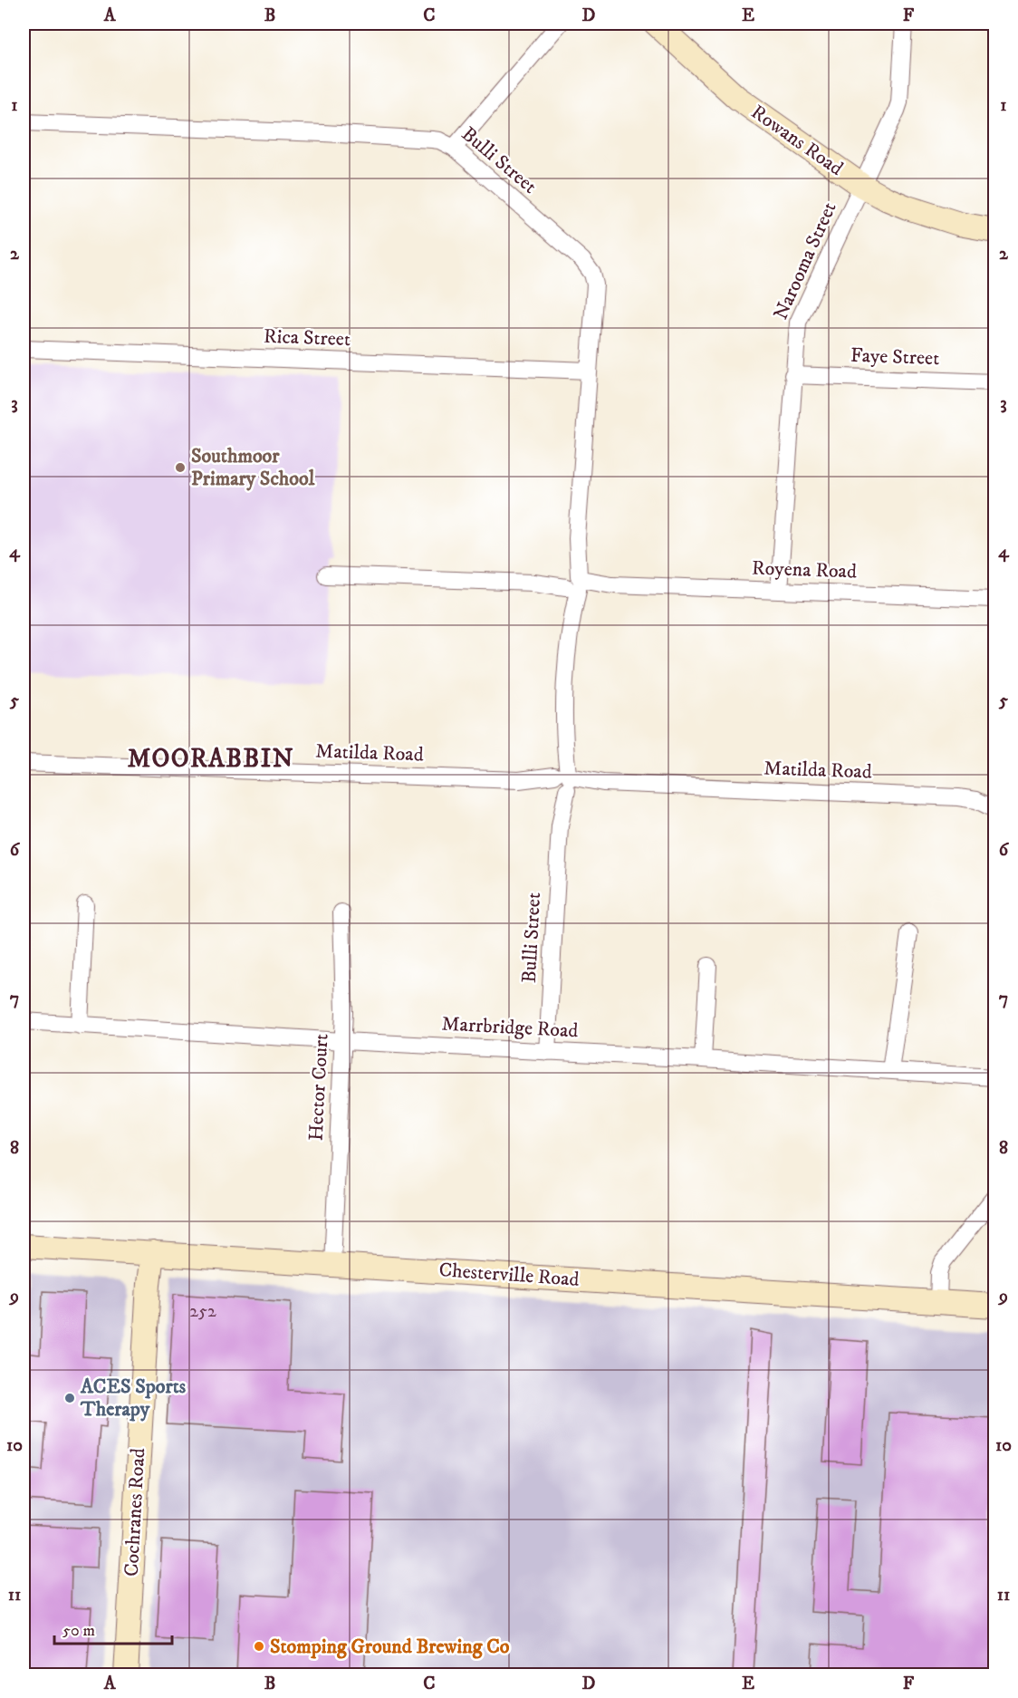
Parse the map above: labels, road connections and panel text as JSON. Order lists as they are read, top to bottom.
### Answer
{
  "streets": {
    "main road": ["Rowans Road", "Chesterville Road", "Cochranes Road"],
    "street": [
      "Bulli Street",
      "Narooma Street",
      "Rica Street",
      "Faye Street",
      "Royena Road",
      "Matilda Road",
      "Marrbridge Road",
      "Hector Court"
    ]
  },
  "crossings": [
    ["Rowans Road", "Narooma Street"],
    ["Bulli Street", "Rica Street"],
    ["Bulli Street", "Royena Road"],
    ["Bulli Street", "Matilda Road"],
    ["Bulli Street", "Marrbridge Road"],
    ["Narooma Street", "Faye Street"],
    ["Narooma Street", "Royena Road"],
    ["Marrbridge Road", "Hector Court"],
    ["Hector Court", "Chesterville Road"],
    ["Chesterville Road", "Cochranes Road"]
  ],
  "districts": ["MOORABBIN"],
  "places": ["Southmoor Primary School", "ACES Sports Therapy", "Stomping Ground Brewing Co"],
  "house_numbers": ["252"],
  "scale_bar": "50 m",
  "grid": {
    "columns": [
      "A",
      "B",
      "C",
      "D",
      "E",
      "F"
    ],
    "rows": [
      "1",
      "2",
      "3",
      "4",
      "5",
      "6",
      "7",
      "8",
      "9",
      "10",
      "11"
    ]
  }
}
